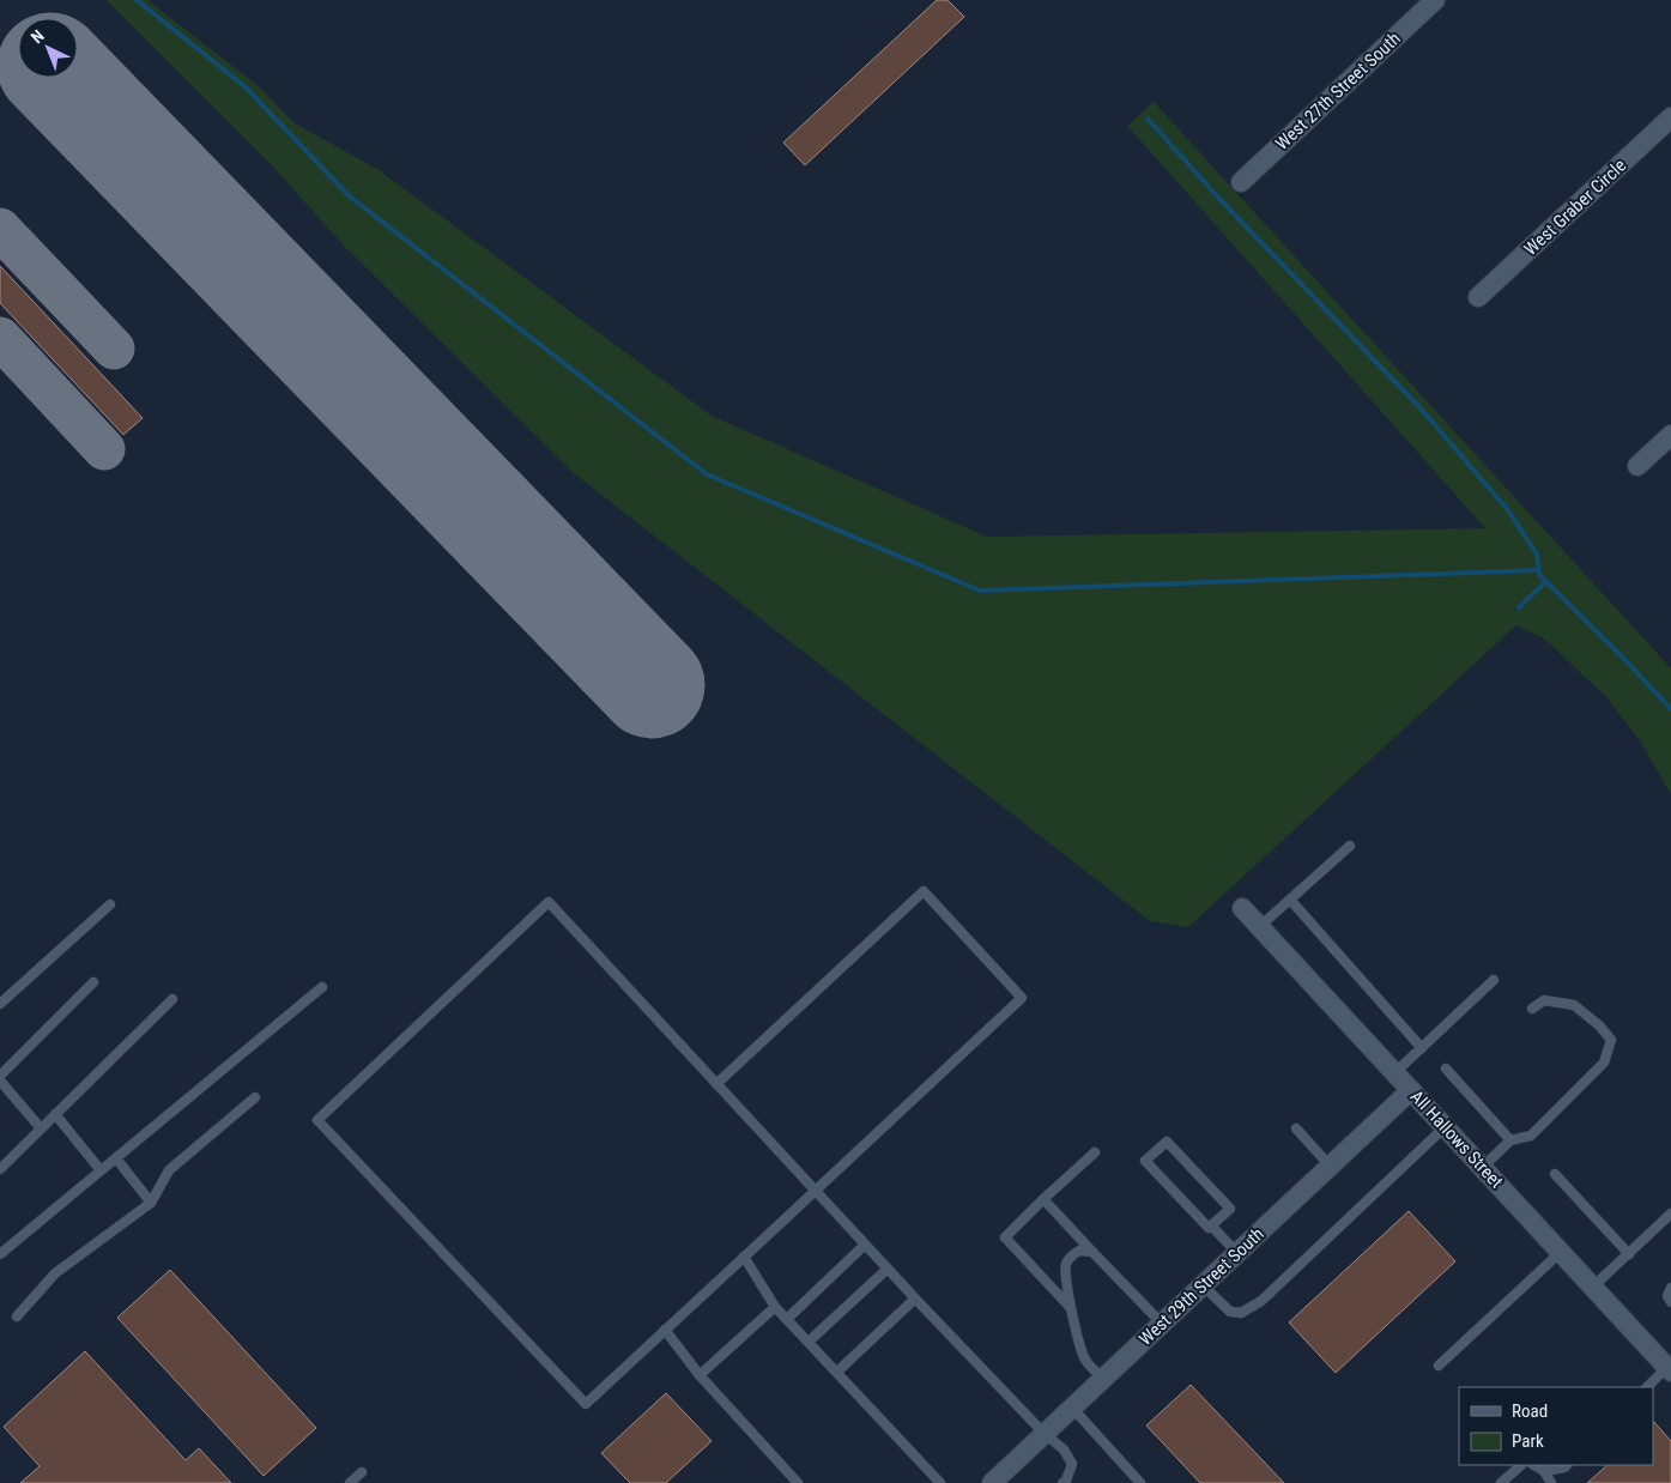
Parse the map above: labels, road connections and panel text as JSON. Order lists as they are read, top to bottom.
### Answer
{
  "streets": {
    "street": [
      "West 27th Street South",
      "West Graber Circle",
      "All Hallows Street",
      "West 29th Street South"
    ]
  },
  "crossings": [
    ["All Hallows Street", "West 29th Street South"]
  ],
  "legend": ["Road", "Park"],
  "north": "top left"
}
